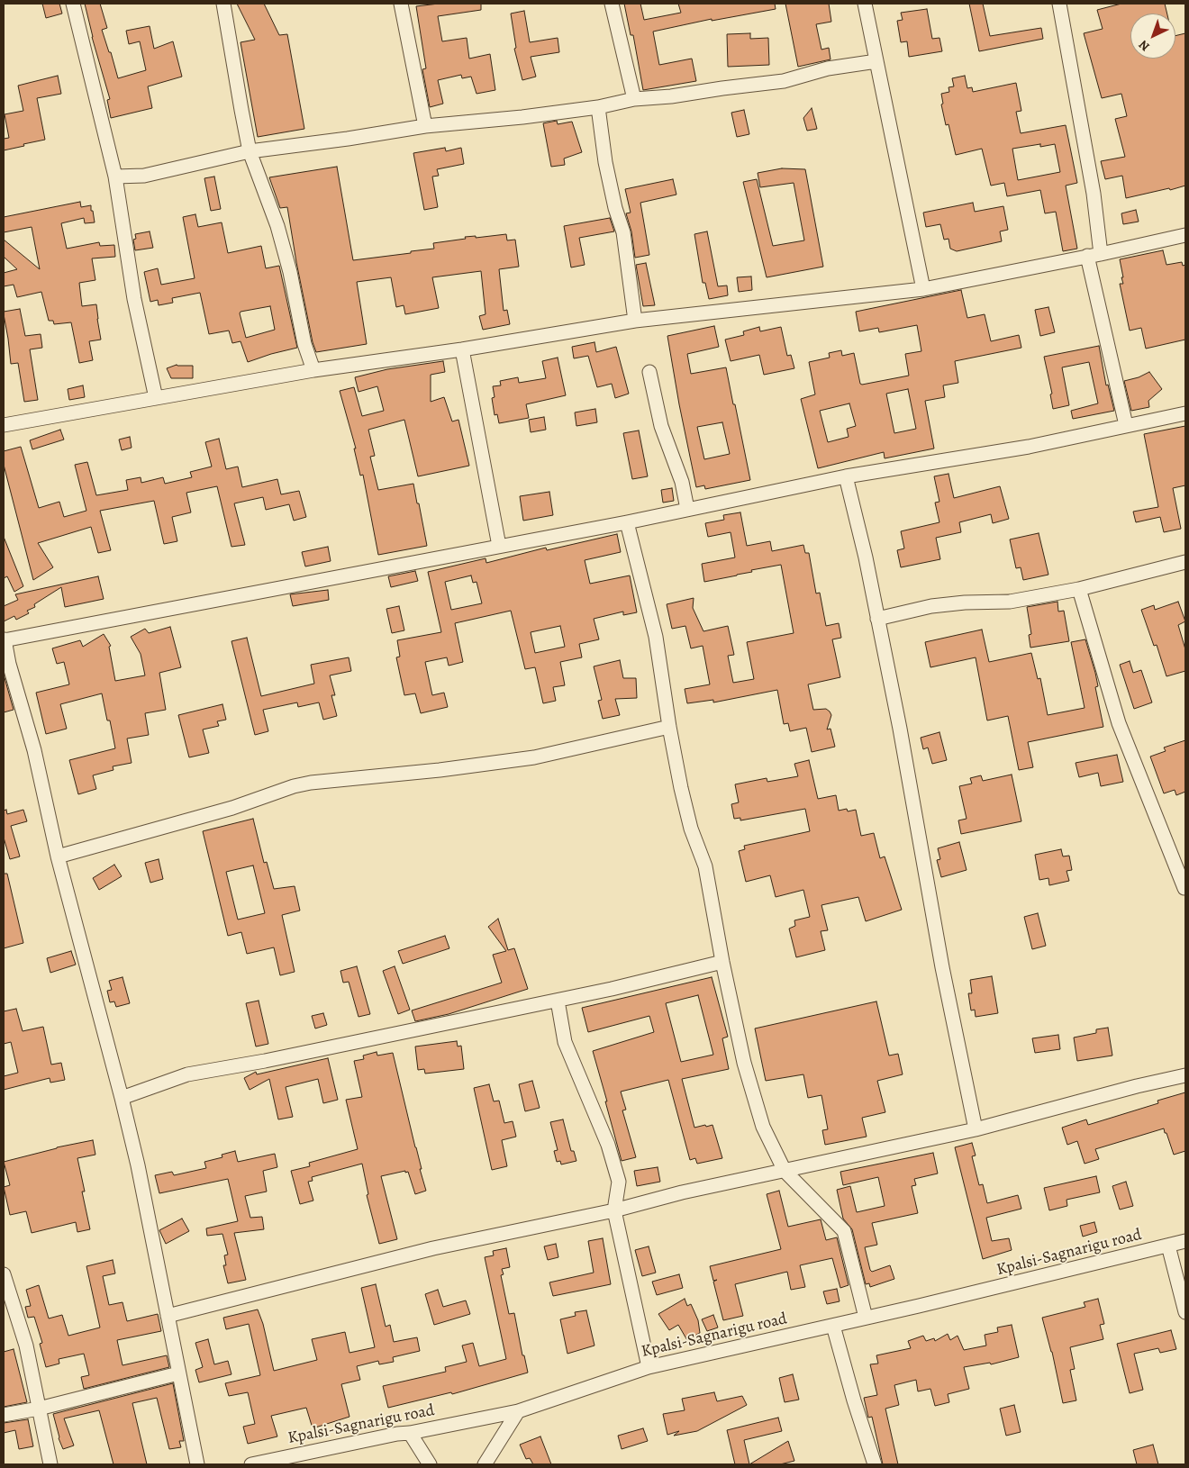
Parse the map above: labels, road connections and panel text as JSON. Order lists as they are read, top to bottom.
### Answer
{
  "streets": {
    "street": ["Kpalsi-Sagnarigu road"]
  },
  "north": "bottom left"
}
